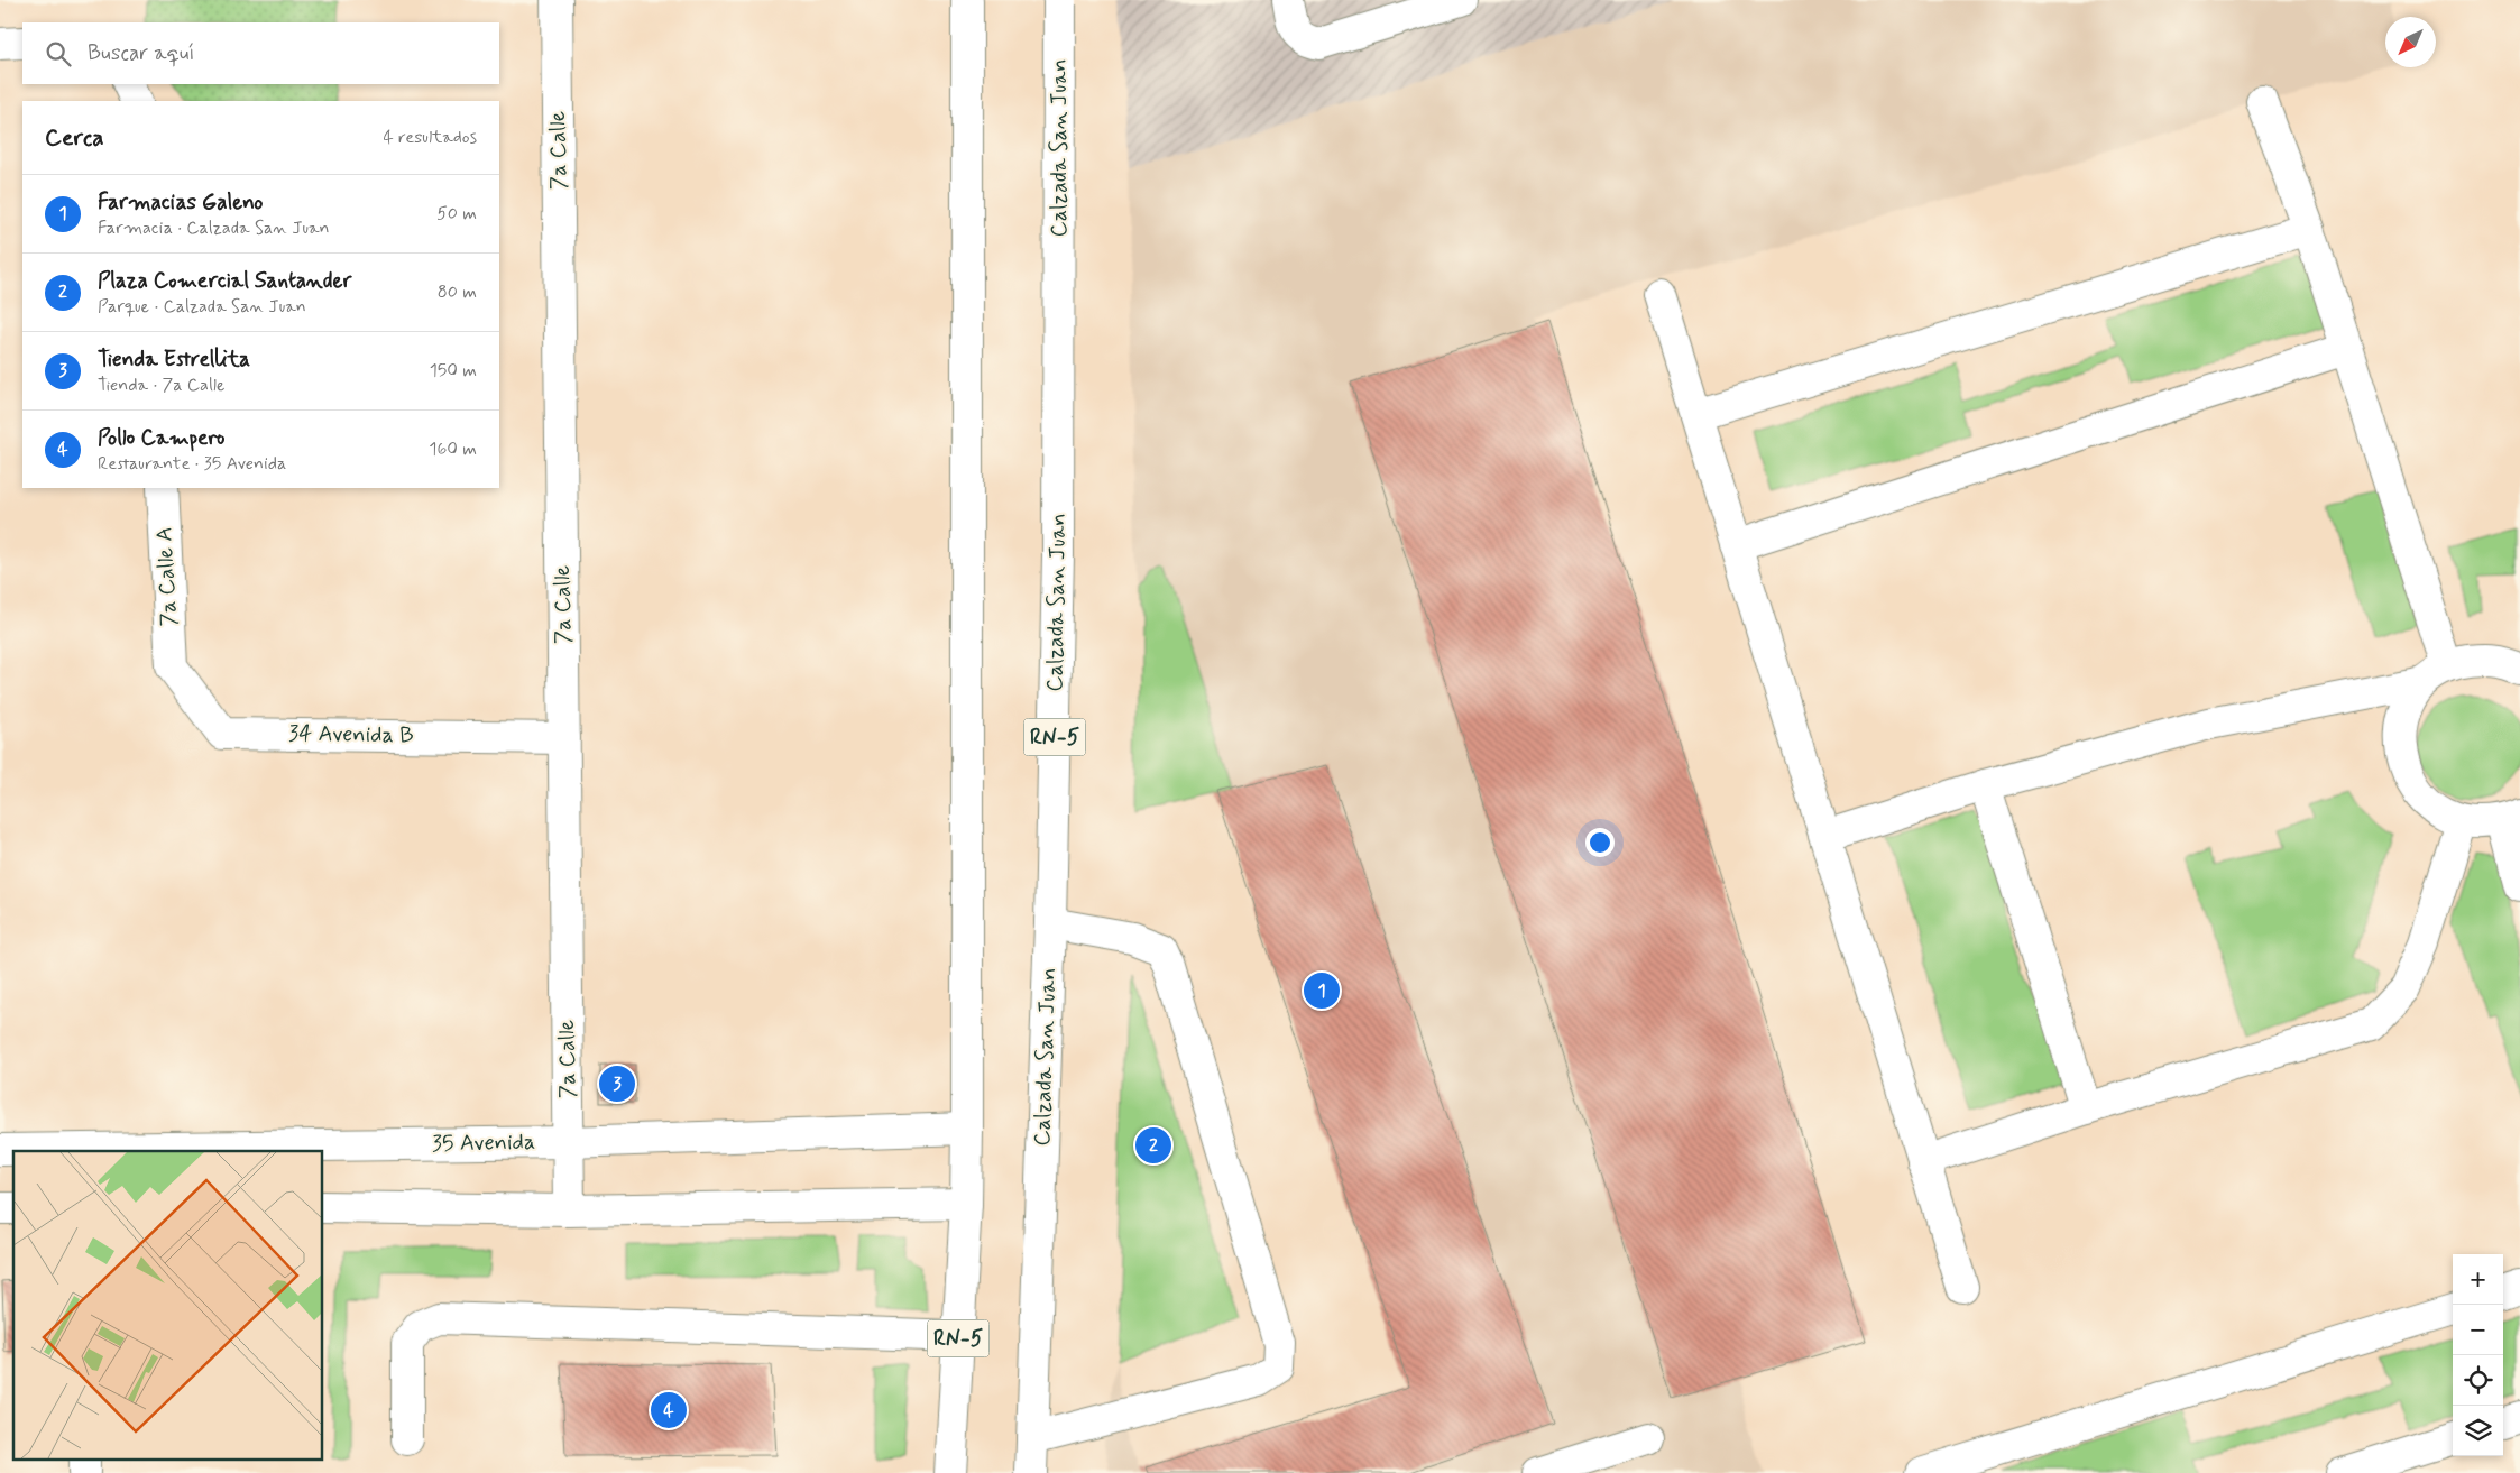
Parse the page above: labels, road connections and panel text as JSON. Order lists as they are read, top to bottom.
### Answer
{
  "streets": {
    "street": [
      "Calzada San Juan",
      "7a Calle",
      "7a Calle A",
      "34 Avenida B",
      "RN-5",
      "35 Avenida"
    ]
  },
  "crossings": [
    ["7a Calle", "34 Avenida B"],
    ["7a Calle", "35 Avenida"],
    ["7a Calle A", "34 Avenida B"],
    ["RN-5", "35 Avenida"]
  ],
  "north": "bottom left",
  "page": {
    "search": "Buscar aquí",
    "heading": ["Cerca", "4 resultados"],
    "list": [
      {
        "mark": "1",
        "name": "Farmacias Galeno",
        "note": "Farmacia · Calzada San Juan",
        "value": "50 m"
      },
      {
        "mark": "2",
        "name": "Plaza Comercial Santander",
        "note": "Parque · Calzada San Juan",
        "value": "80 m"
      },
      {
        "mark": "3",
        "name": "Tienda Estrellita",
        "note": "Tienda · 7a Calle",
        "value": "150 m"
      },
      {
        "mark": "4",
        "name": "Pollo Campero",
        "note": "Restaurante · 35 Avenida",
        "value": "160 m"
      }
    ],
    "pins": [
      "1",
      "3",
      "2",
      "4"
    ],
    "map_buttons": ["+", "−"]
  }
}
